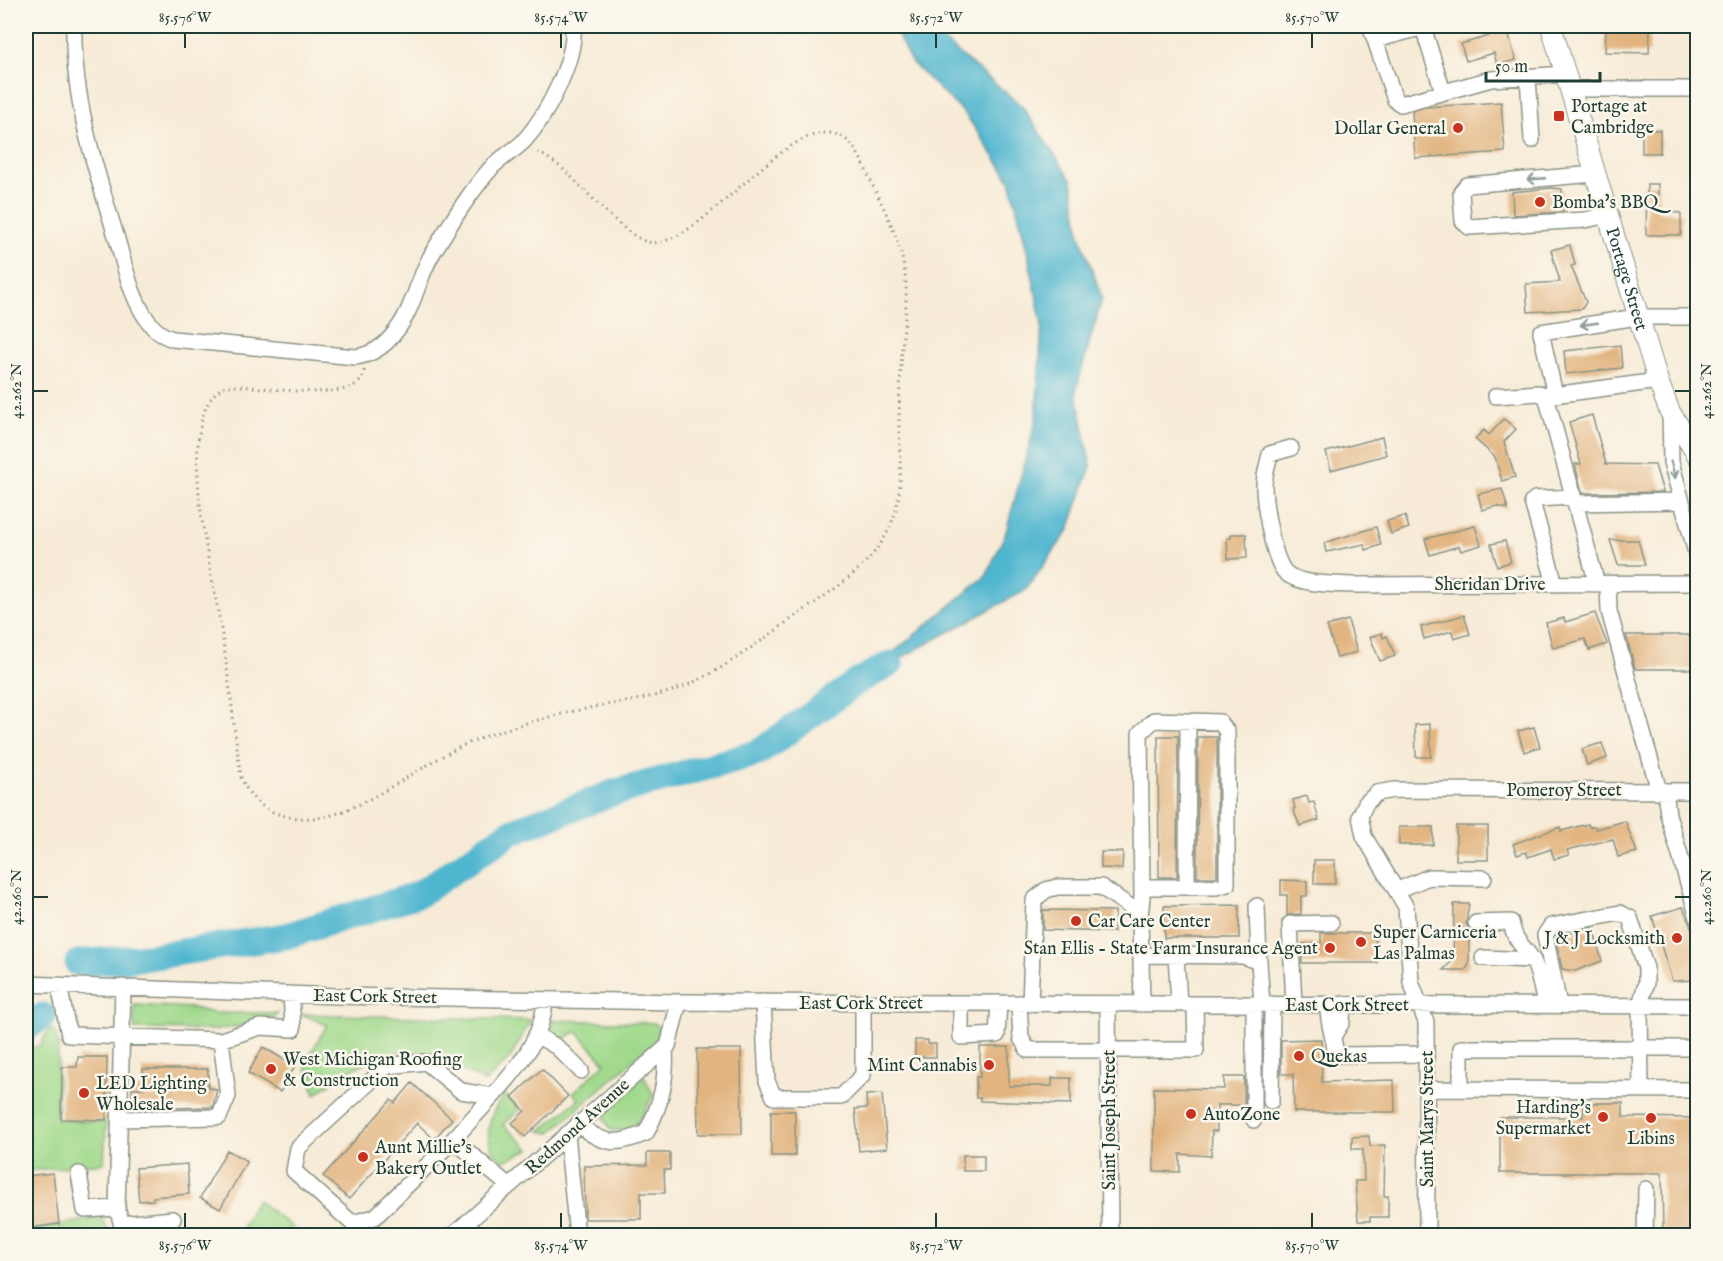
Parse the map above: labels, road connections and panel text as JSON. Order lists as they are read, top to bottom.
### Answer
{
  "streets": {
    "main road": ["Portage Street"],
    "street": [
      "Sheridan Drive",
      "Pomeroy Street",
      "East Cork Street",
      "Saint Marys Street",
      "Saint Joseph Street",
      "Redmond Avenue"
    ]
  },
  "crossings": [
    ["Pomeroy Street", "Saint Marys Street"],
    ["East Cork Street", "Saint Marys Street"],
    ["East Cork Street", "Saint Joseph Street"]
  ],
  "places": {
    "transit": ["Portage at Cambridge"],
    "other": [
      "Dollar General",
      "Bomba's BBQ",
      "Car Care Center",
      "J & J Locksmith",
      "Super Carniceria Las Palmas",
      "Stan Ellis - State Farm Insurance Agent",
      "Quekas",
      "Mint Cannabis",
      "West Michigan Roofing & Construction",
      "LED Lighting Wholesale",
      "AutoZone",
      "Harding's Supermarket",
      "Libins",
      "Aunt Millie's Bakery Outlet"
    ]
  },
  "scale_bar": "50 m",
  "coordinates": [
    "85.576°W",
    "85.574°W",
    "85.572°W",
    "85.570°W",
    "42.262°N",
    "42.260°N"
  ]
}
